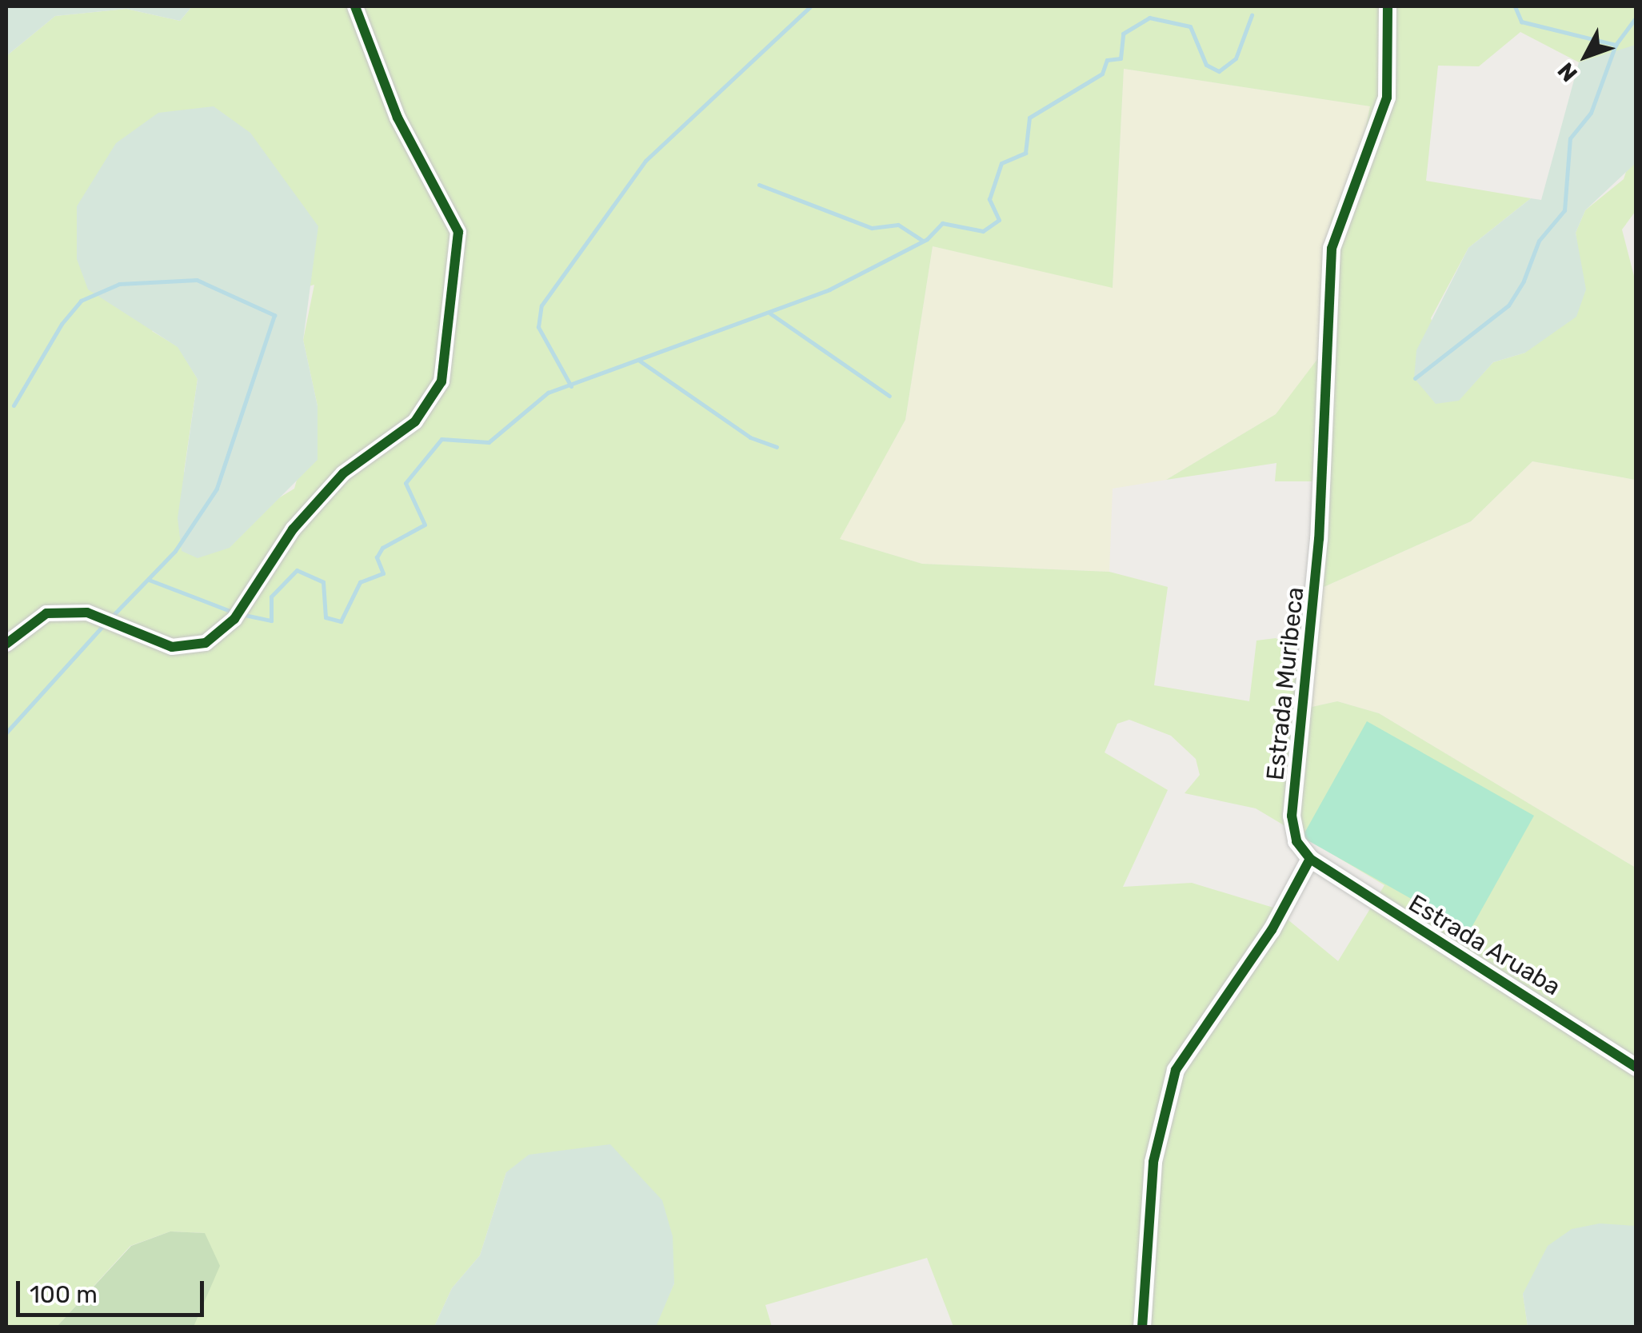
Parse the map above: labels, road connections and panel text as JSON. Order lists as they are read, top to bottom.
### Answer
{
  "streets": {
    "street": ["Estrada Muribeca", "Estrada Aruaba"]
  },
  "crossings": [
    ["Estrada Muribeca", "Estrada Aruaba"]
  ],
  "scale_bar": "100 m",
  "north": "bottom left"
}
